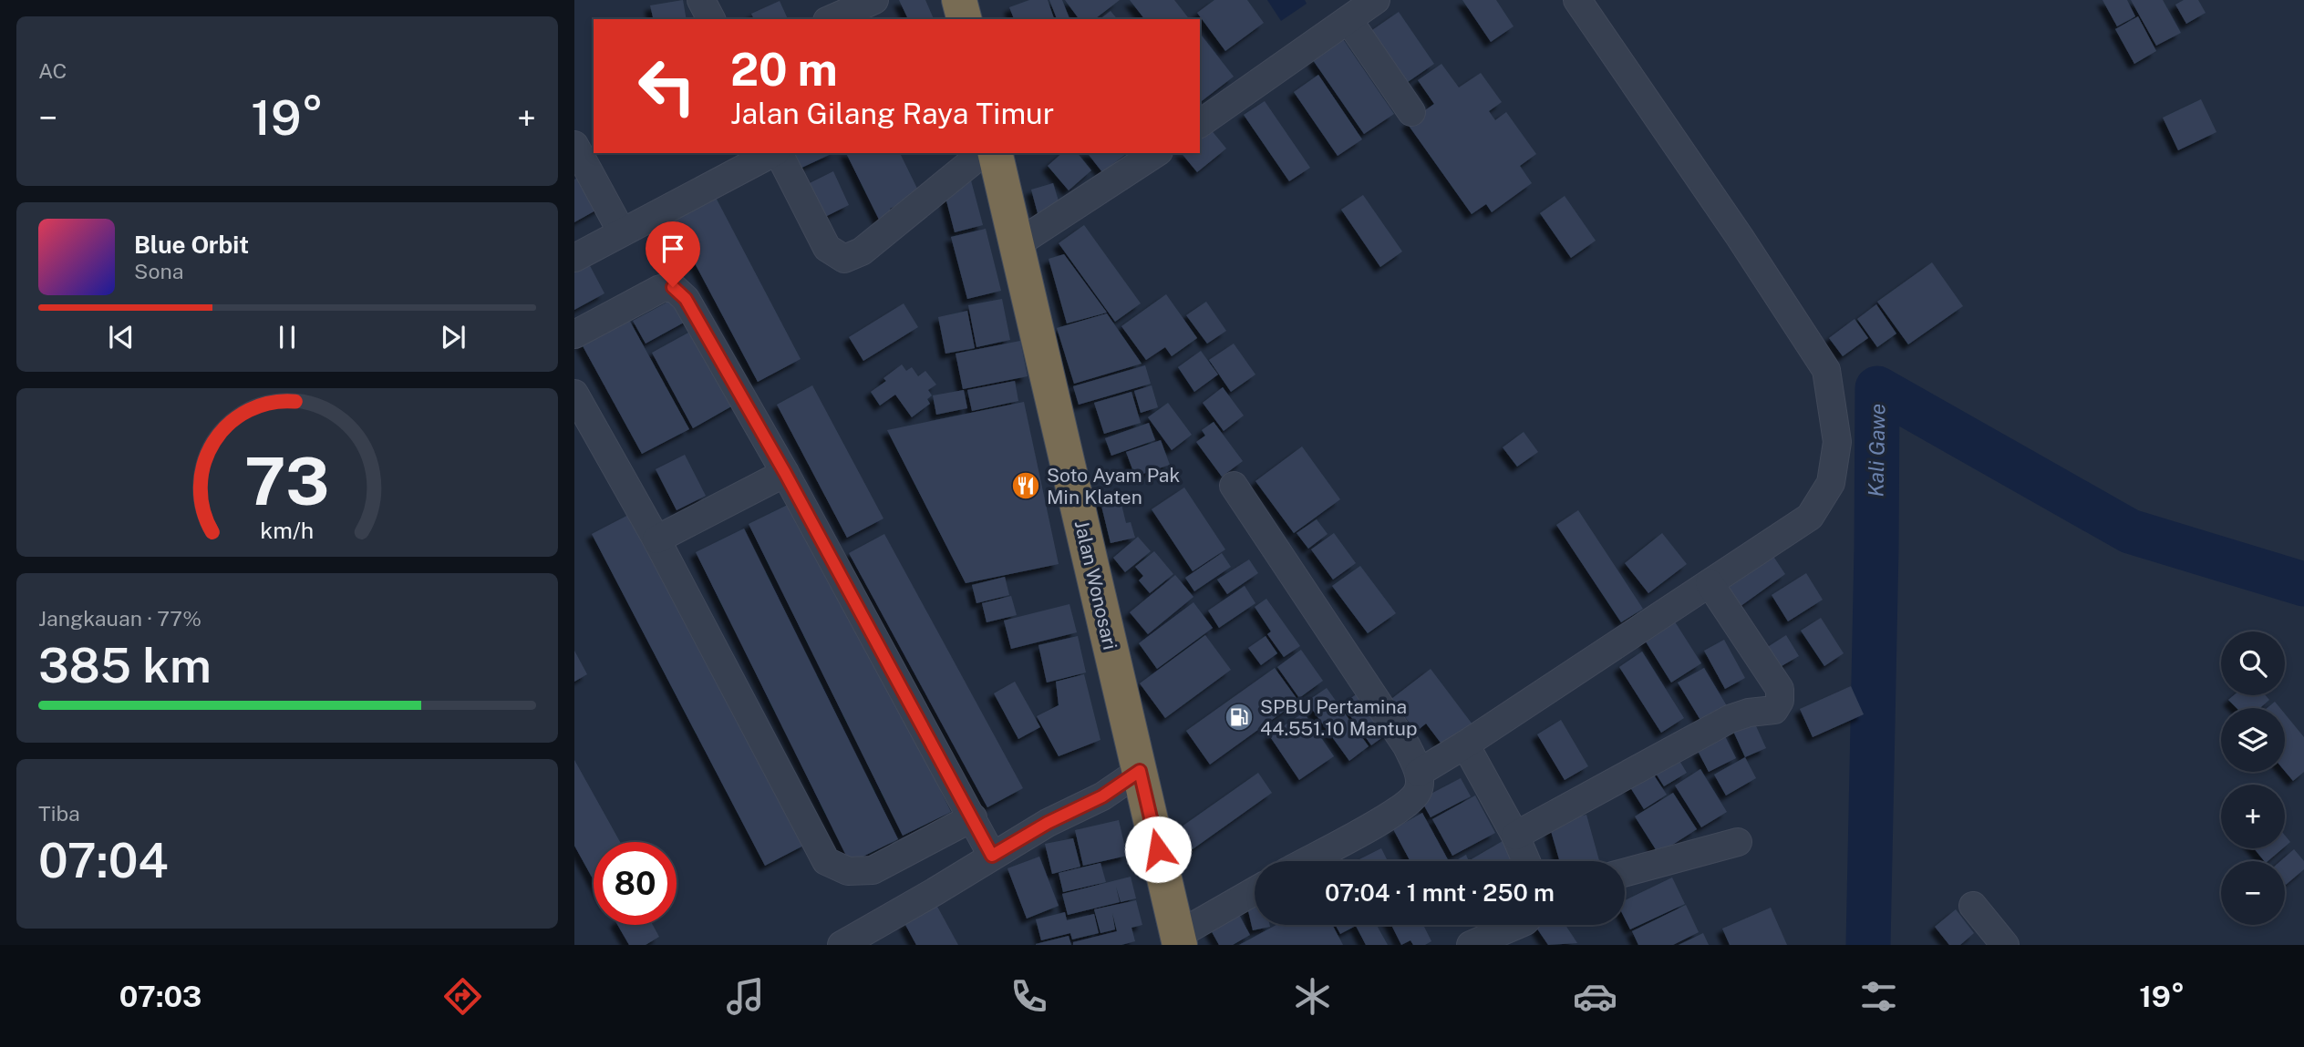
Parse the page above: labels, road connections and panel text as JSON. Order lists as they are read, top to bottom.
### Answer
{
  "streets": {
    "highway": ["Jalan Wonosari"]
  },
  "water": ["Kali Gawe"],
  "places": {
    "restaurant": ["Soto Ayam Pak Min Klaten"],
    "fuel station": ["SPBU Pertamina 44.551.10 Mantup"]
  },
  "page": {
    "tile": [
      "AC",
      ["Jangkauan · 77%", "385 km"],
      ["Tiba", "07:04"]
    ],
    "turn": ["20 m", "Jalan Gilang Raya Timur"],
    "heat": ["−", "19°", "+"],
    "song": ["Blue Orbit", "Sona"],
    "map_buttons": ["+", "−"],
    "limit": "80",
    "trip": "07:04 · 1 mnt · 250 m",
    "tabs": ["07:03", "19°"],
    "gauge": ["73", "km/h"]
  }
}
